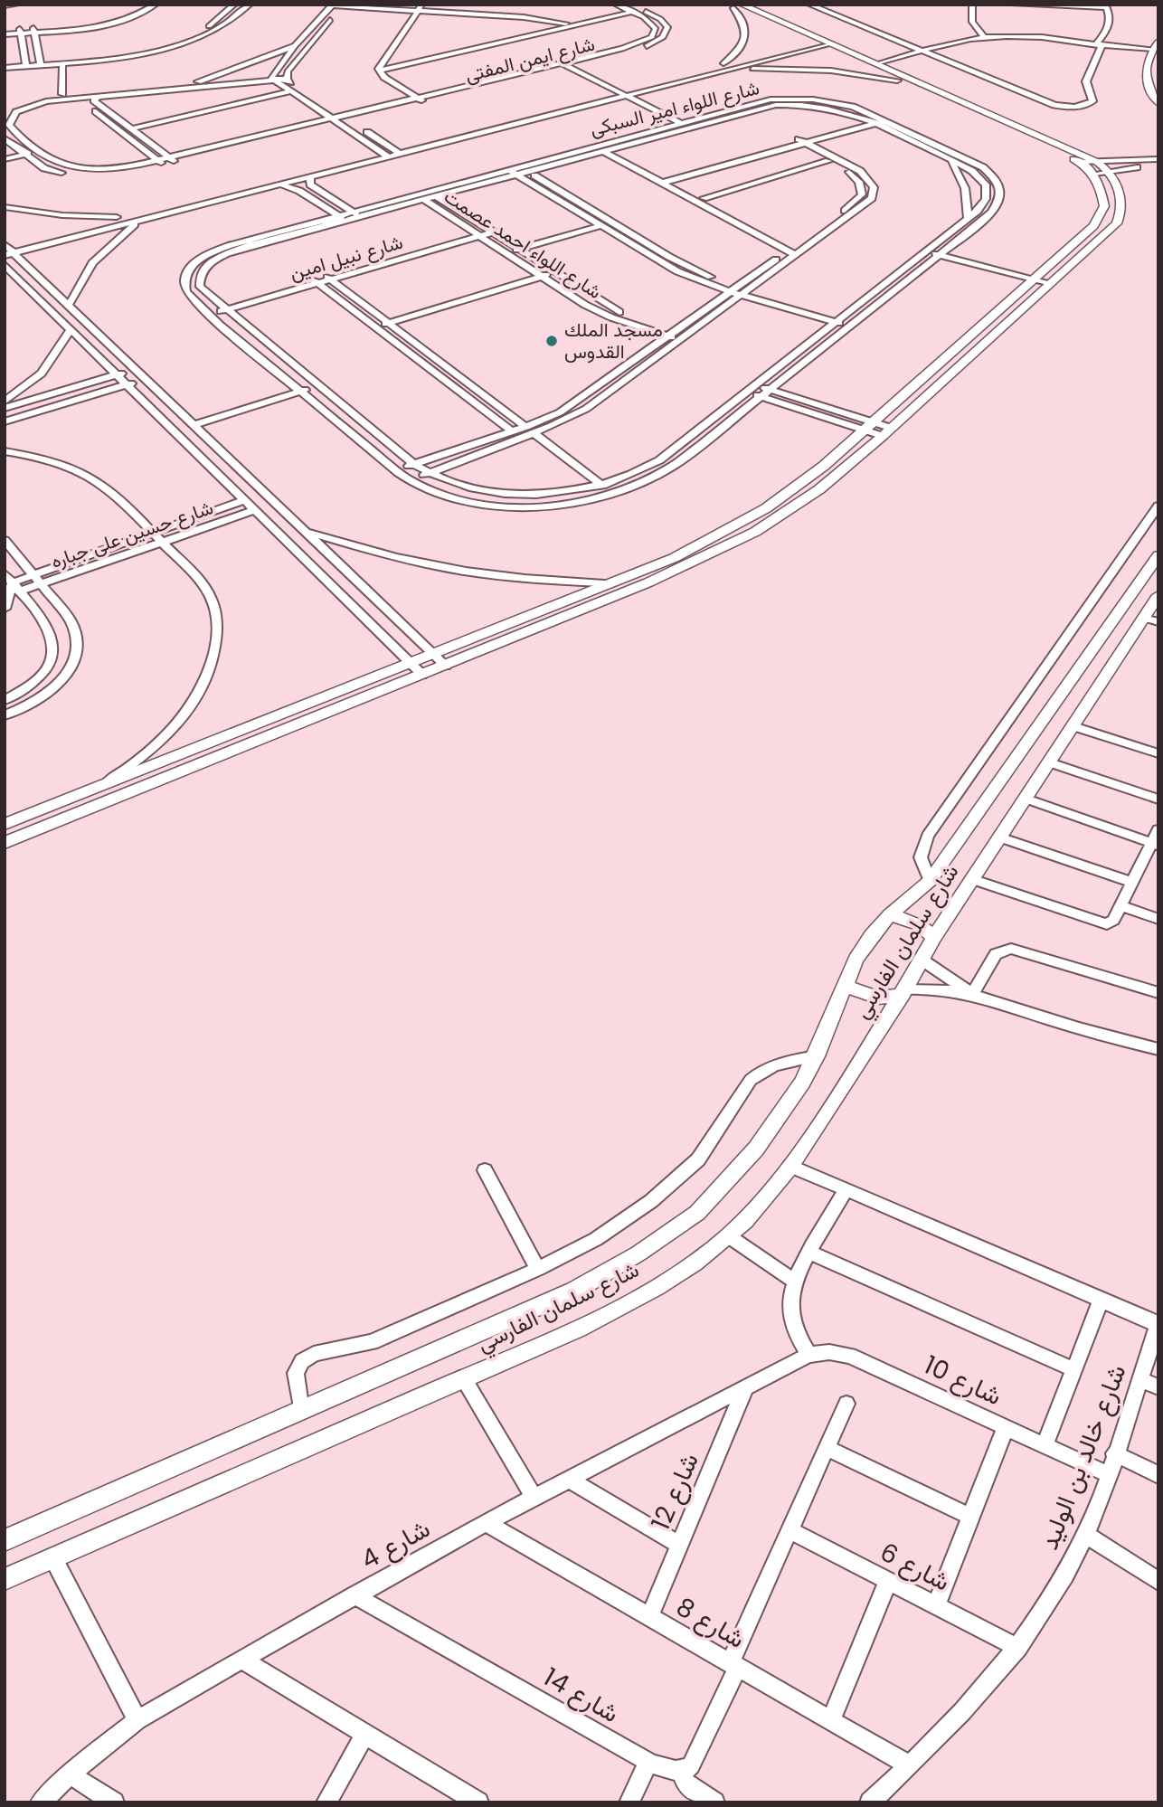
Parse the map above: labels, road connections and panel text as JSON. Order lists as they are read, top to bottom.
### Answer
{
  "streets": {
    "street": [
      "شارع ايمن المفتى",
      "شارع اللواء امير السبكى",
      "شارع اللواء احمد عصمت",
      "شارع نبيل امين",
      "شارع حسين على جباره",
      "شارع سلمان الفارسي",
      "شارع 10",
      "شارع خالد بن الوليد",
      "شارع 12",
      "شارع 4",
      "شارع 6",
      "شارع 8",
      "شارع 14"
    ]
  },
  "crossings": [
    ["شارع اللواء امير السبكى", "شارع اللواء احمد عصمت"],
    ["شارع اللواء امير السبكى", "شارع نبيل امين"],
    ["شارع اللواء احمد عصمت", "شارع نبيل امين"],
    ["شارع 10", "شارع خالد بن الوليد"],
    ["شارع 10", "شارع 4"],
    ["شارع خالد بن الوليد", "شارع 6"],
    ["شارع خالد بن الوليد", "شارع 8"],
    ["شارع 12", "شارع 4"],
    ["شارع 12", "شارع 8"],
    ["شارع 4", "شارع 8"],
    ["شارع 4", "شارع 14"]
  ],
  "places": ["مسجد الملك القدوس"]
}
